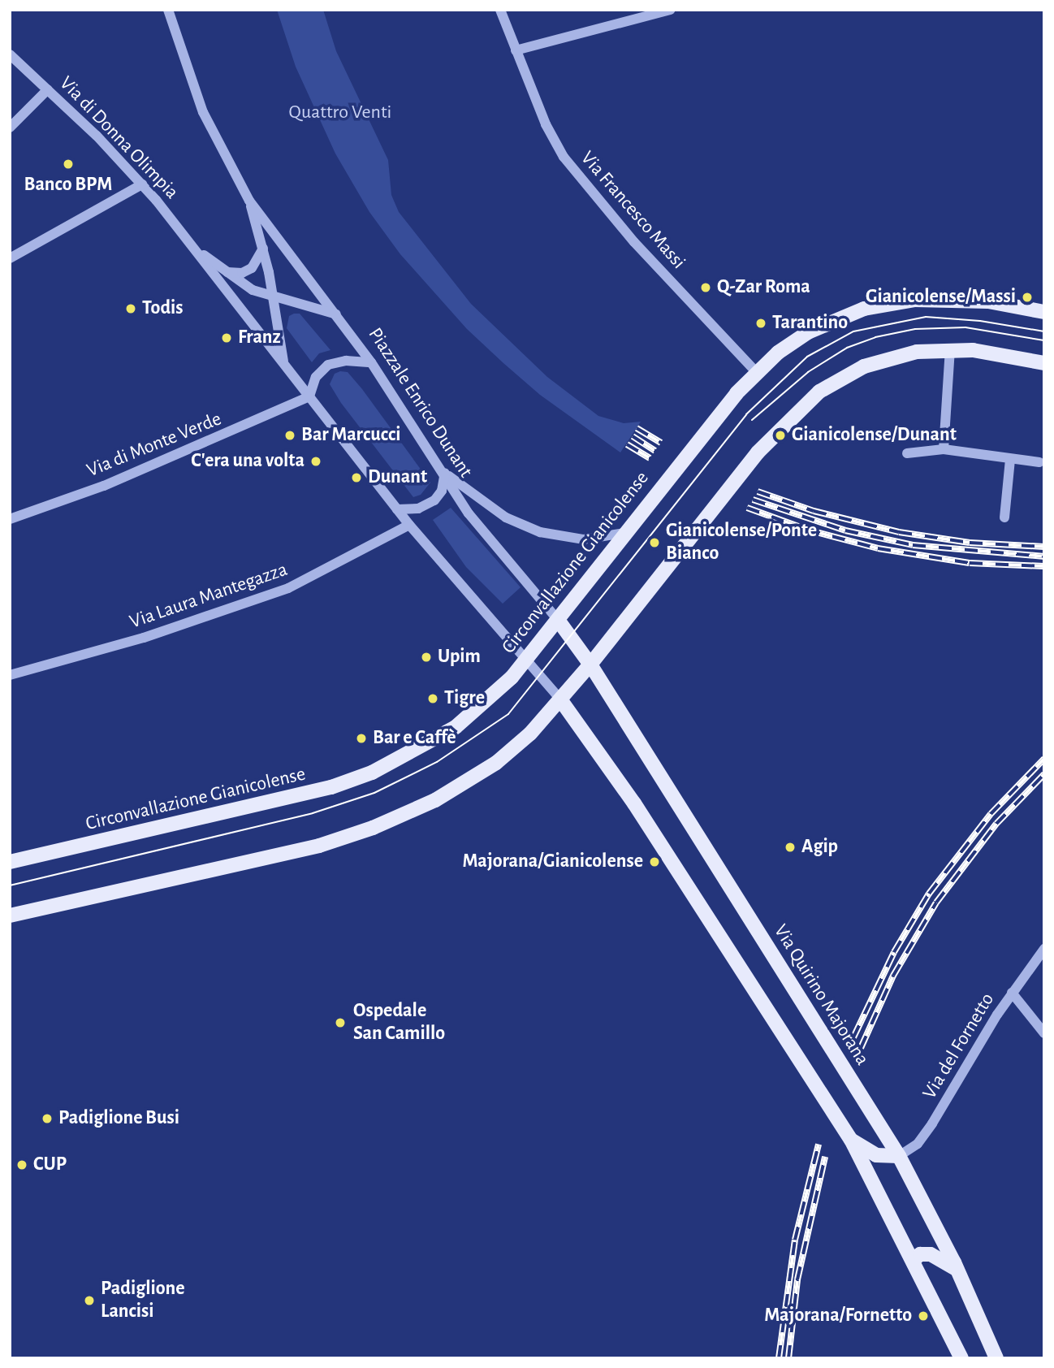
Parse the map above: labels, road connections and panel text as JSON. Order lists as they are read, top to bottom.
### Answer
{
  "streets": {
    "main road": ["Piazzale Enrico Dunant", "Circonvallazione Gianicolense", "Via Quirino Majorana"],
    "street": [
      "Via di Donna Olimpia",
      "Via Francesco Massi",
      "Via di Monte Verde",
      "Via Laura Mantegazza",
      "Via del Fornetto"
    ]
  },
  "crossings": [
    ["Via Francesco Massi", "Circonvallazione Gianicolense"],
    ["Piazzale Enrico Dunant", "Circonvallazione Gianicolense"],
    ["Piazzale Enrico Dunant", "Via Quirino Majorana"],
    ["Via Quirino Majorana", "Via del Fornetto"]
  ],
  "parks": ["Quattro Venti"],
  "places": [
    "Banco BPM",
    "Q-Zar Roma",
    "Gianicolense/Massi",
    "Todis",
    "Tarantino",
    "Franz",
    "Bar Marcucci",
    "Gianicolense/Dunant",
    "C'era una volta",
    "Dunant",
    "Gianicolense/Ponte Bianco",
    "Upim",
    "Tigre",
    "Bar e Caffè",
    "Agip",
    "Majorana/Gianicolense",
    "Ospedale San Camillo",
    "Padiglione Busi",
    "CUP",
    "Padiglione Lancisi",
    "Majorana/Fornetto"
  ]
}
